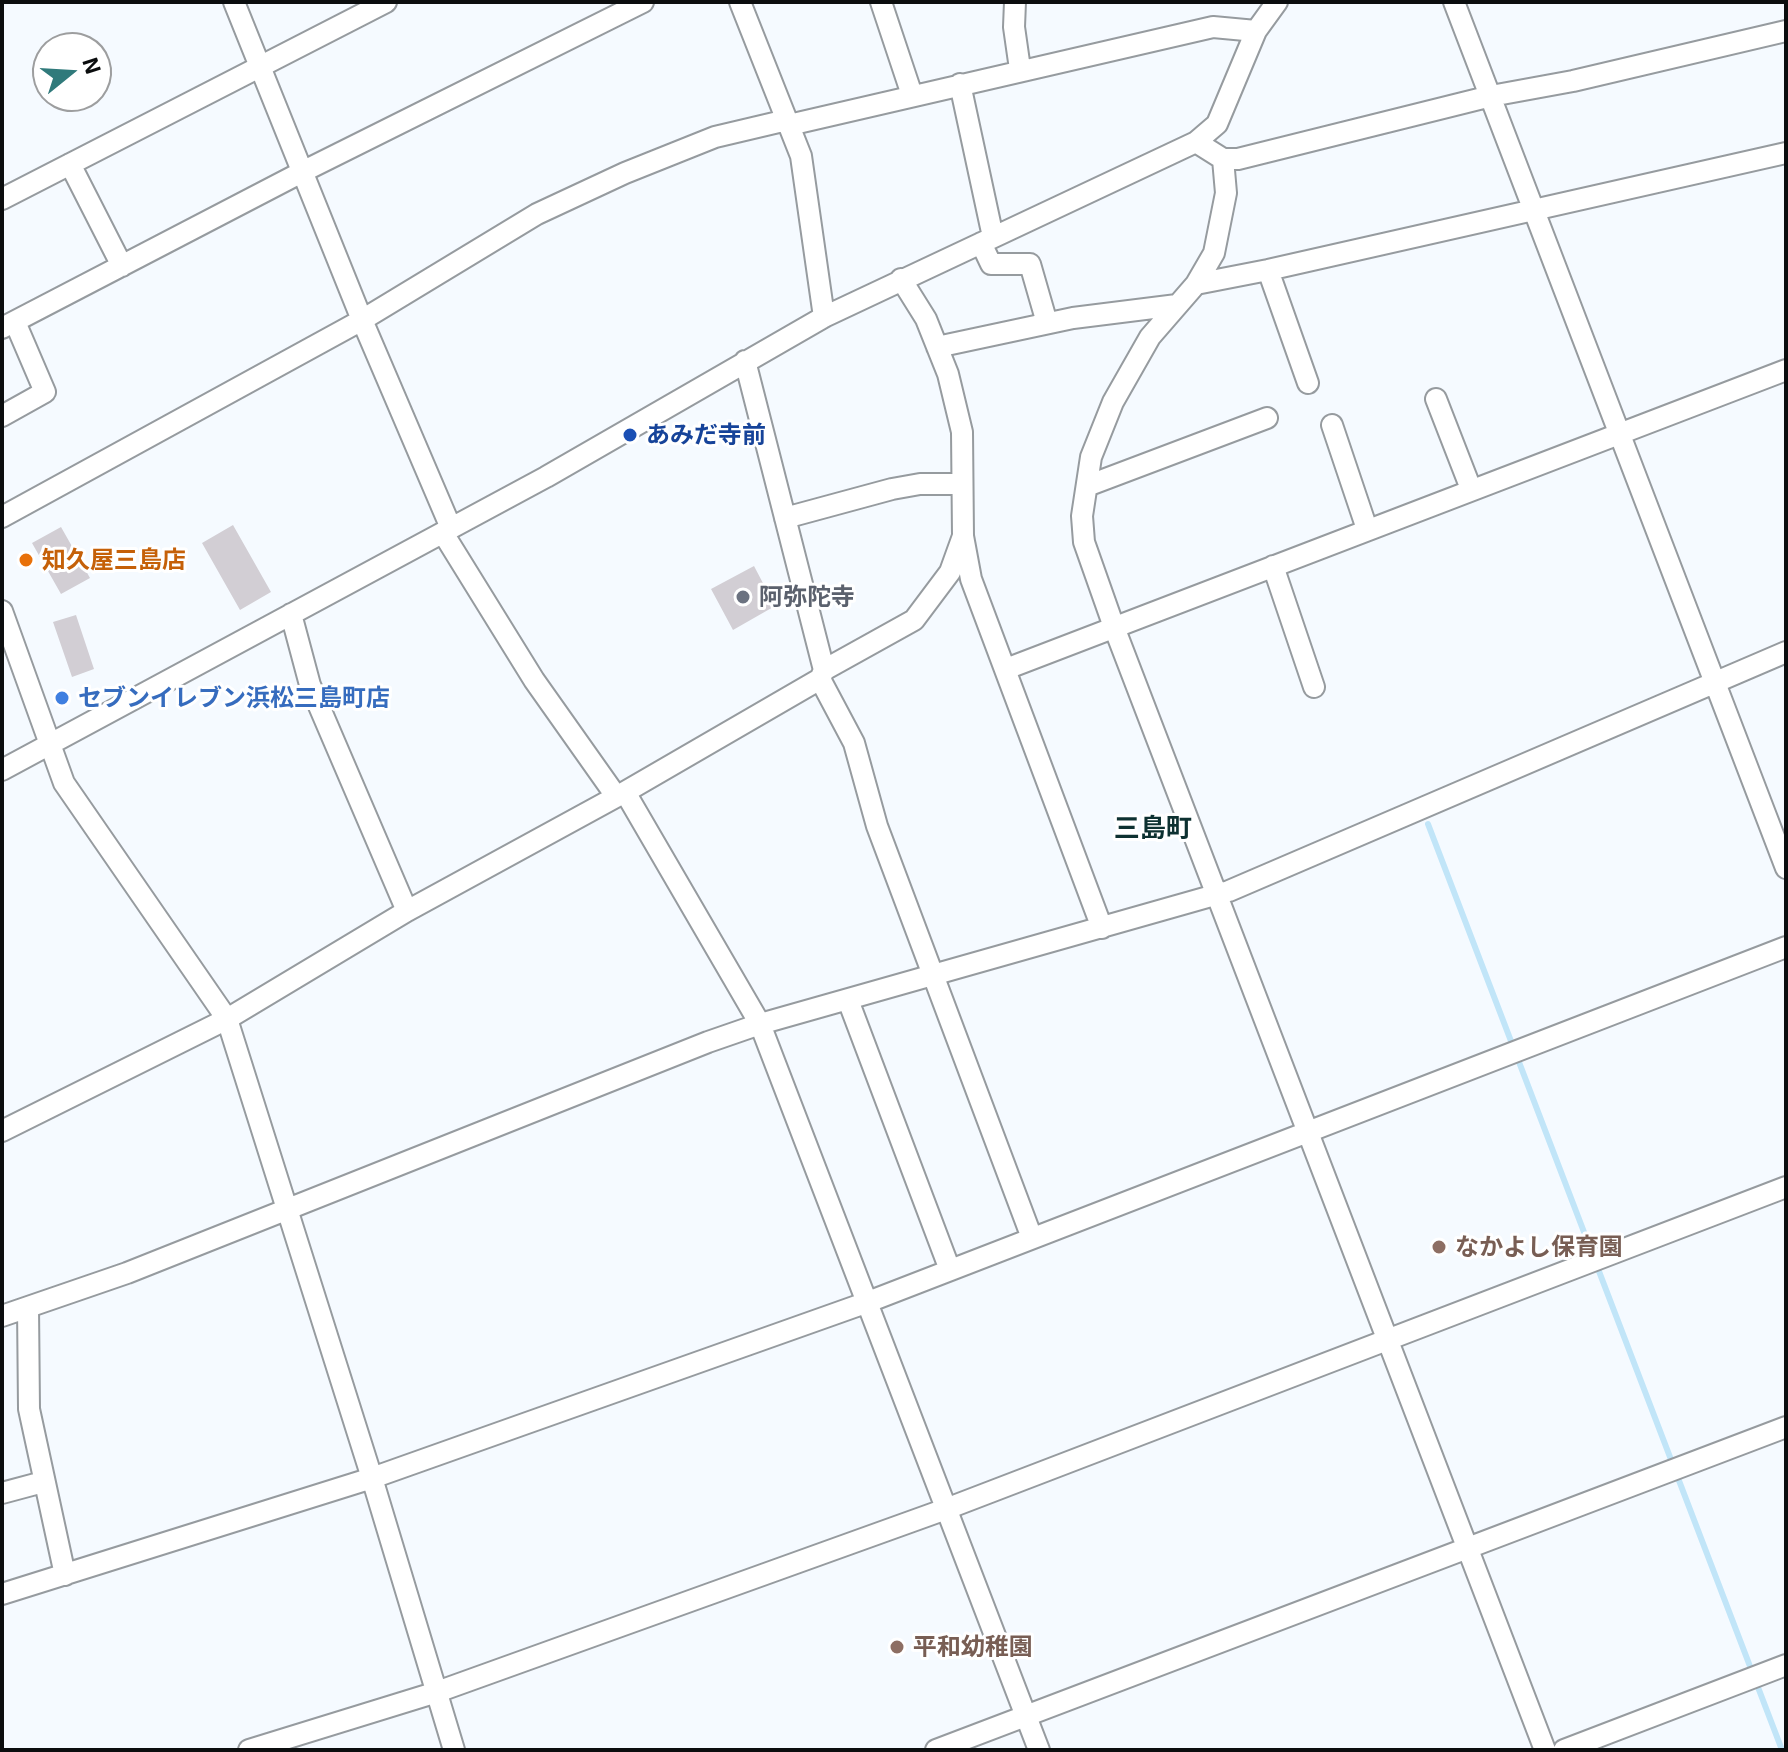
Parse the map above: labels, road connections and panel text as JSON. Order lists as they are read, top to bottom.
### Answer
{
  "districts": ["三島町"],
  "places": [
    "あみだ寺前",
    "知久屋三島店",
    "阿弥陀寺",
    "セブンイレブン浜松三島町店",
    "なかよし保育園",
    "平和幼稚園"
  ],
  "north": "right"
}
